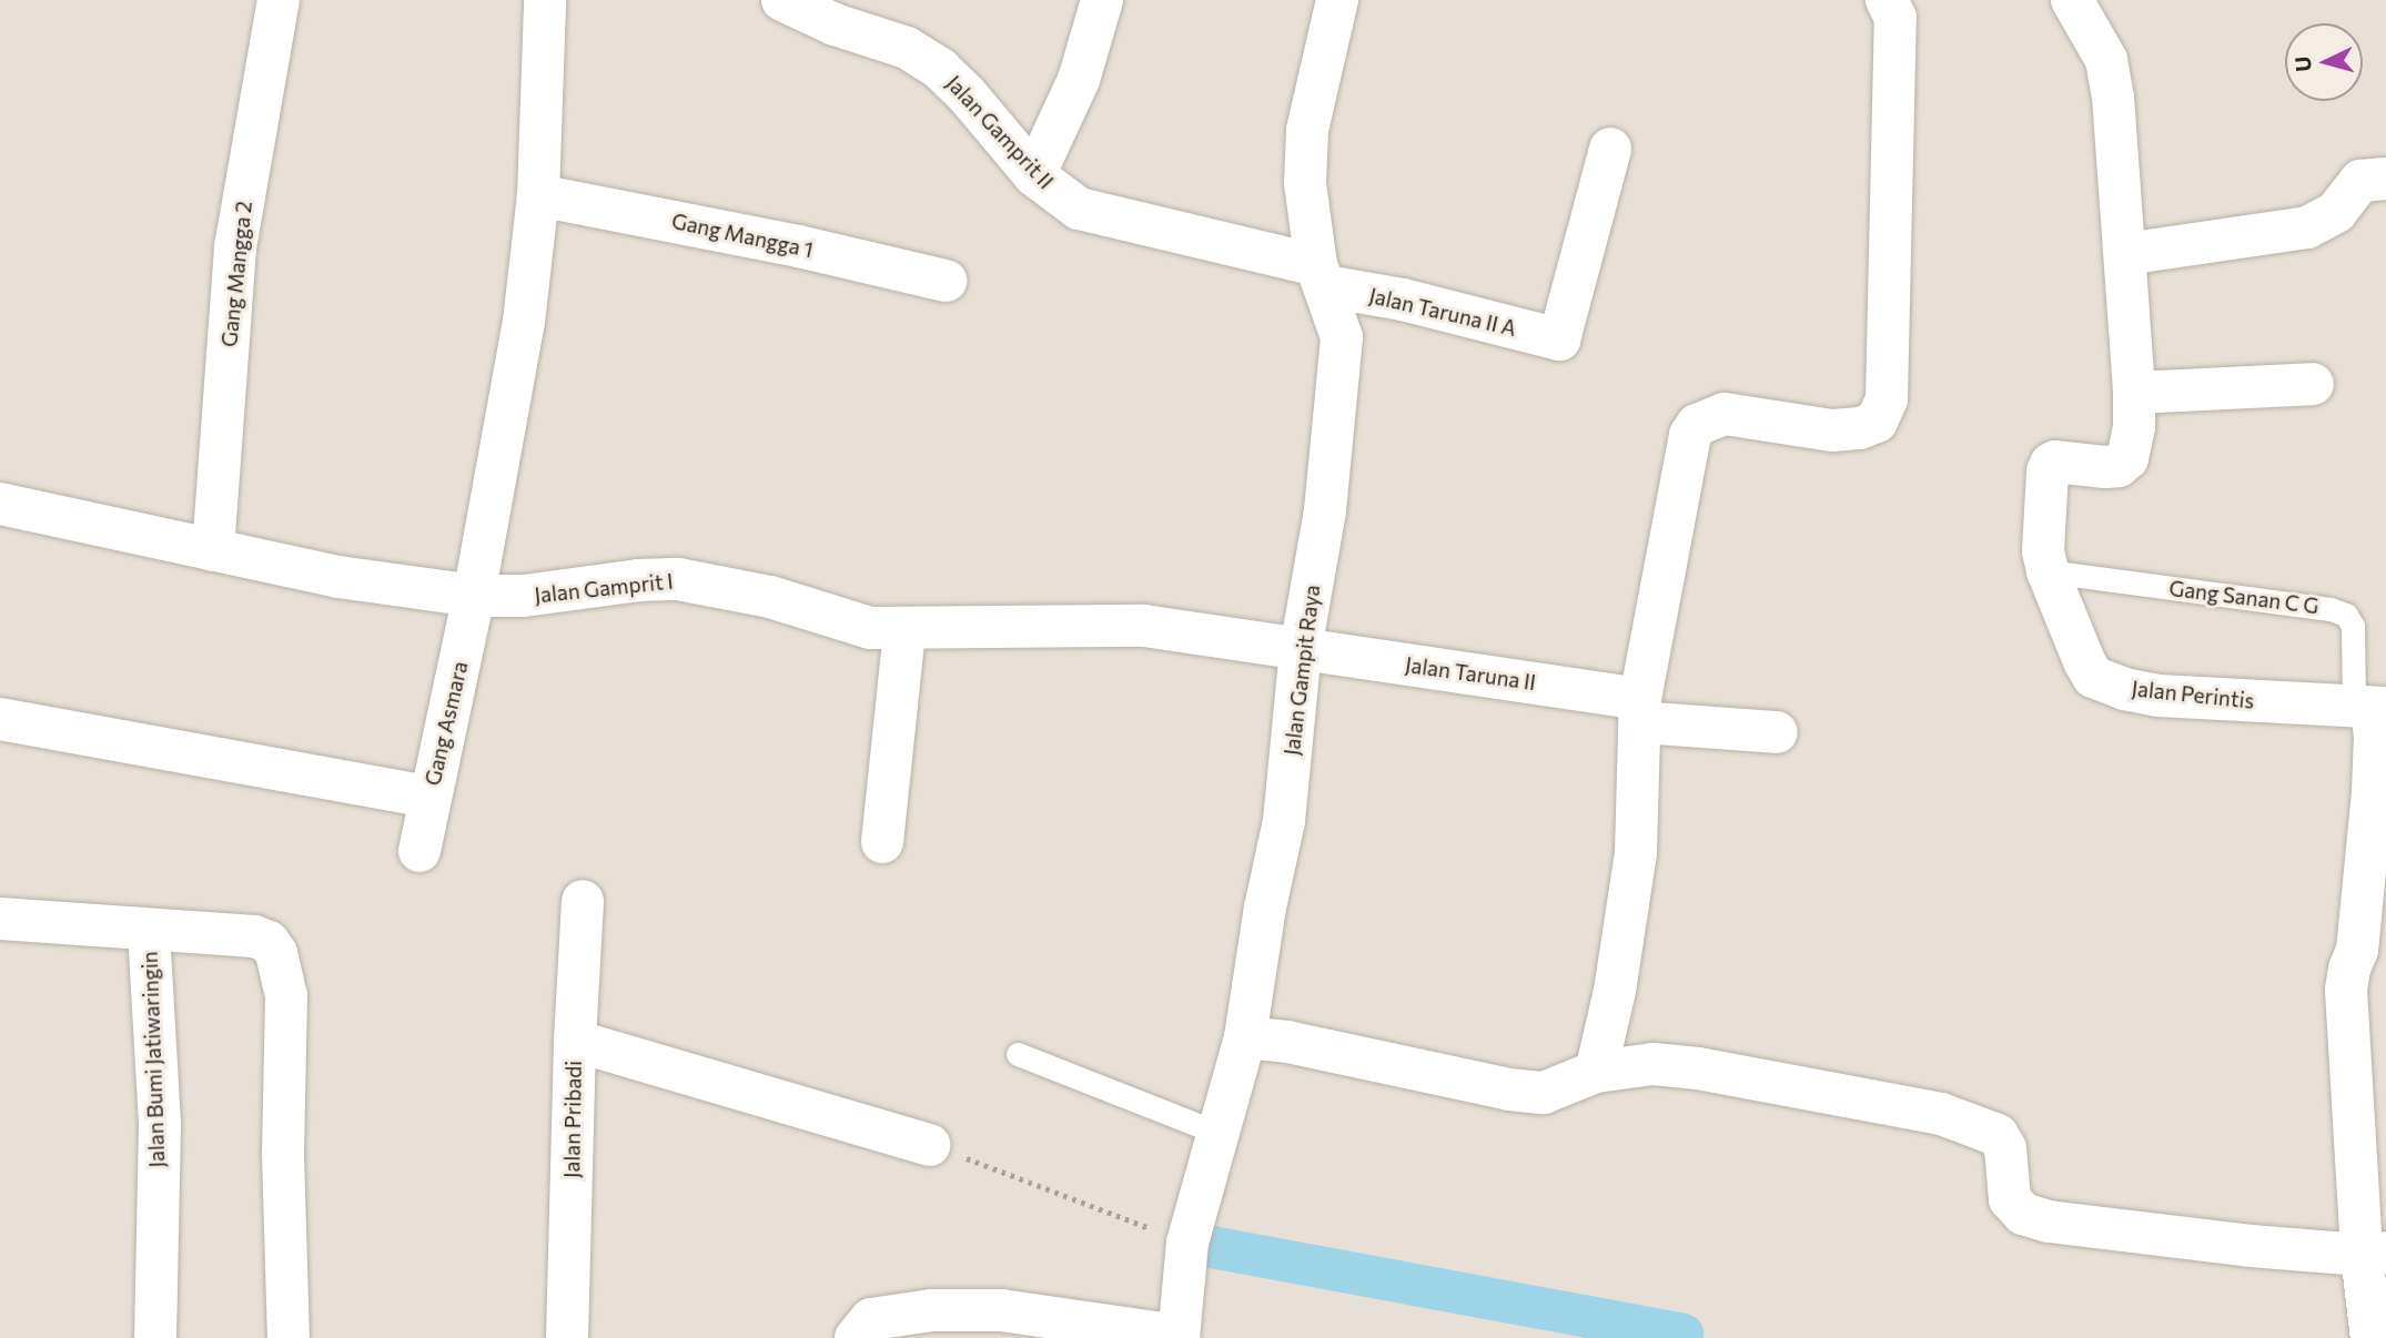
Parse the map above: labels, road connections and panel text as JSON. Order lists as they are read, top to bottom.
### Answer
{
  "streets": {
    "street": [
      "Jalan Gamprit II",
      "Gang Mangga 1",
      "Gang Mangga 2",
      "Jalan Taruna II A",
      "Jalan Gamprit I",
      "Jalan Gampit Raya",
      "Jalan Taruna II",
      "Jalan Perintis",
      "Gang Asmara",
      "Jalan Bumi Jatiwaringin",
      "Jalan Pribadi"
    ],
    "lane": ["Gang Sanan C G"]
  },
  "crossings": [
    ["Jalan Gamprit II", "Jalan Taruna II A"],
    ["Jalan Gamprit II", "Jalan Gampit Raya"],
    ["Gang Mangga 2", "Jalan Gamprit I"],
    ["Jalan Taruna II A", "Jalan Gampit Raya"],
    ["Jalan Gamprit I", "Jalan Gampit Raya"],
    ["Jalan Gamprit I", "Jalan Taruna II"],
    ["Jalan Gamprit I", "Gang Asmara"],
    ["Gang Sanan C G", "Jalan Perintis"],
    ["Jalan Gampit Raya", "Jalan Taruna II"]
  ],
  "north": "left"
}
